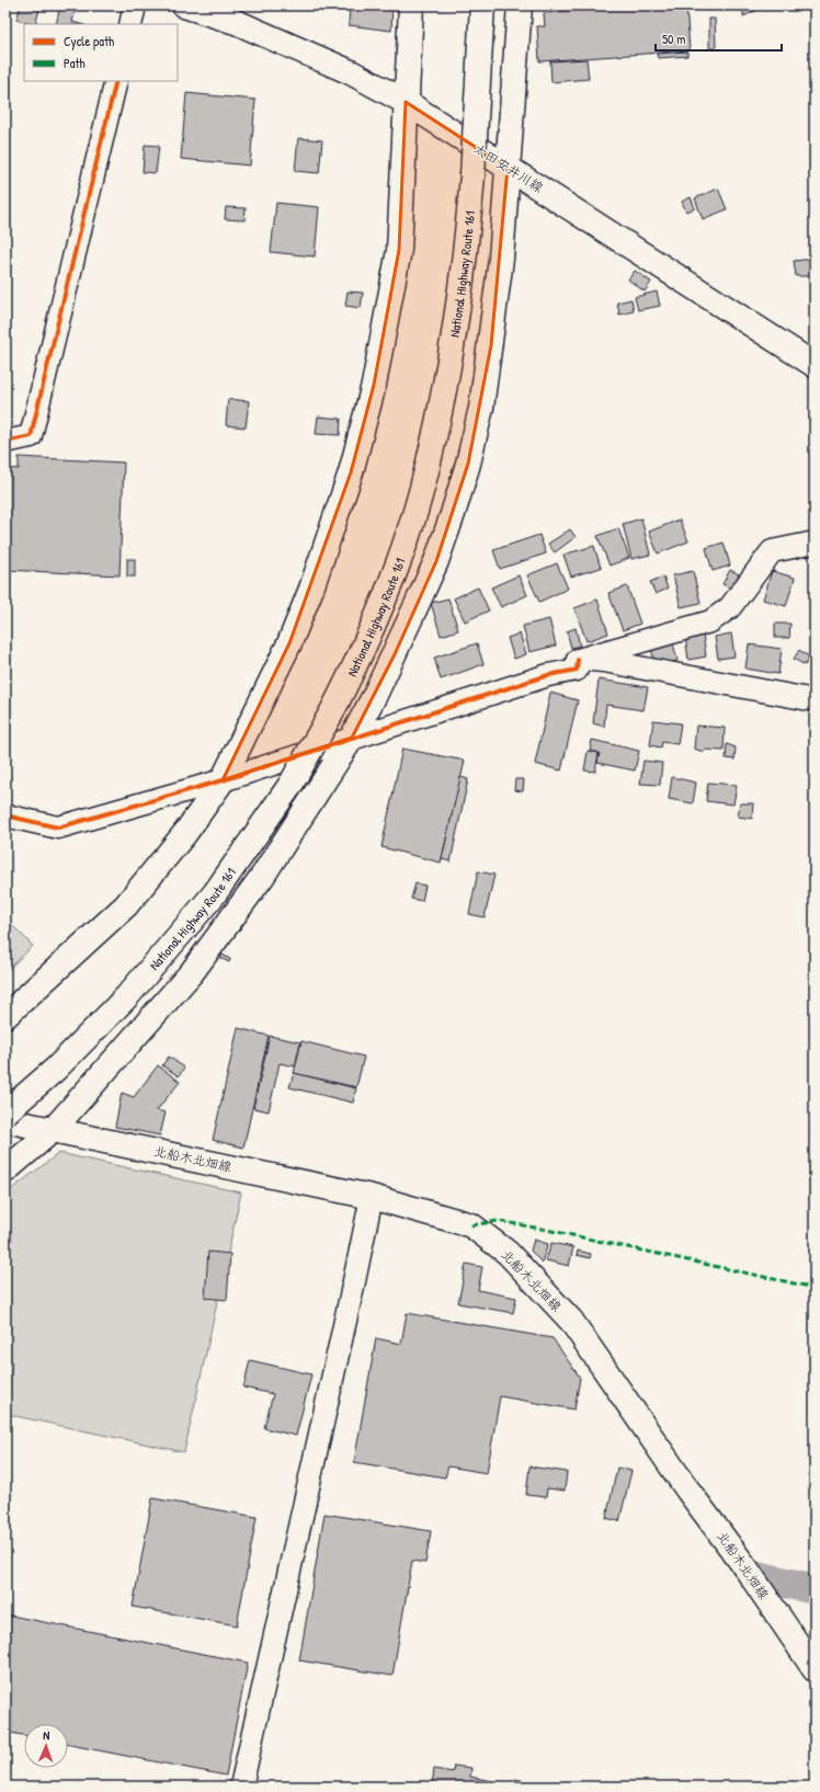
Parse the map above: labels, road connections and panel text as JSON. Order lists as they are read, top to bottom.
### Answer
{
  "streets": {
    "main road": ["太田安井川線", "National Highway Route 161", "北船木北畑線"]
  },
  "legend": ["Cycle path", "Path"],
  "scale_bar": "50 m",
  "north": "top"
}
